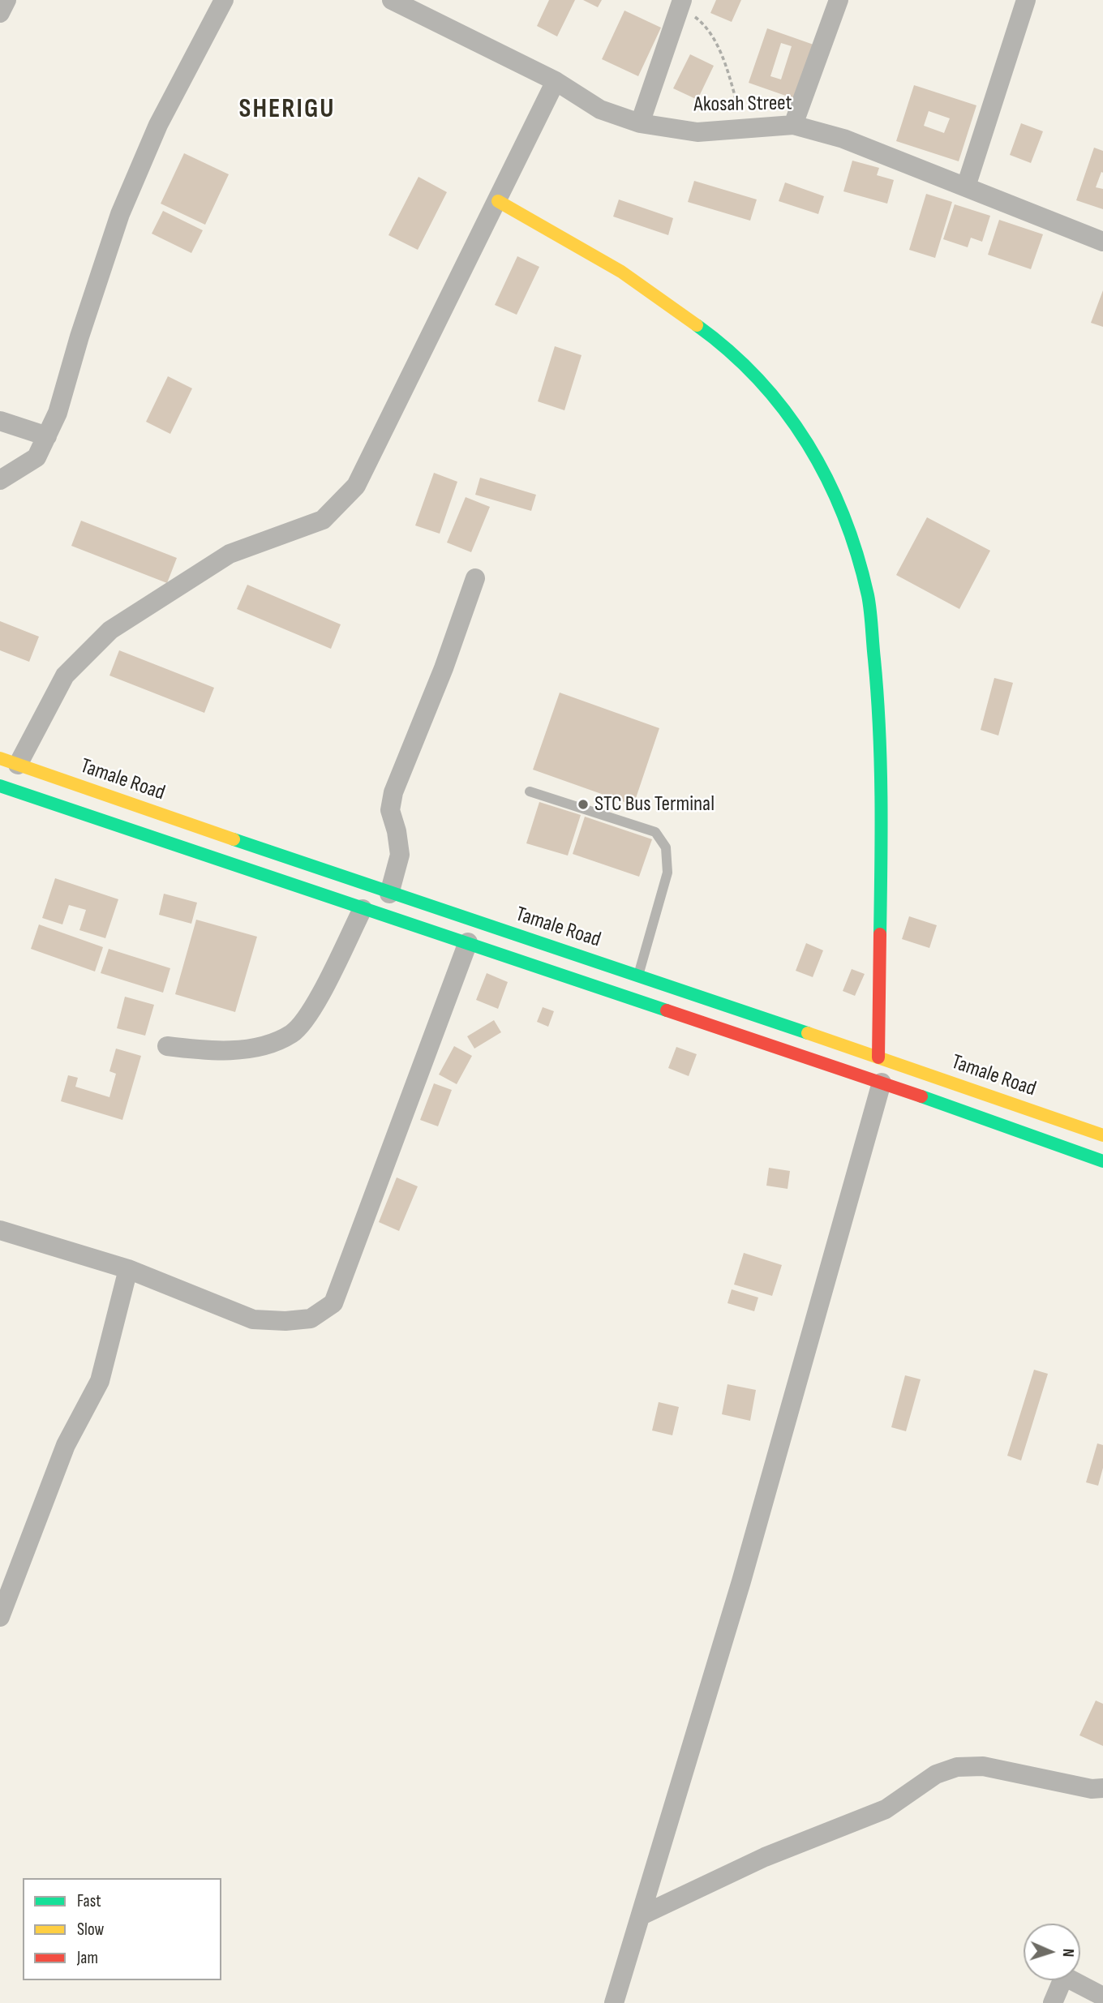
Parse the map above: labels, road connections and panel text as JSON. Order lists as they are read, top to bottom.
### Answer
{
  "streets": {
    "main road": ["Tamale Road"],
    "street": ["Akosah Street"]
  },
  "districts": ["SHERIGU"],
  "places": ["STC Bus Terminal"],
  "legend": ["Fast", "Slow", "Jam"],
  "north": "right"
}
